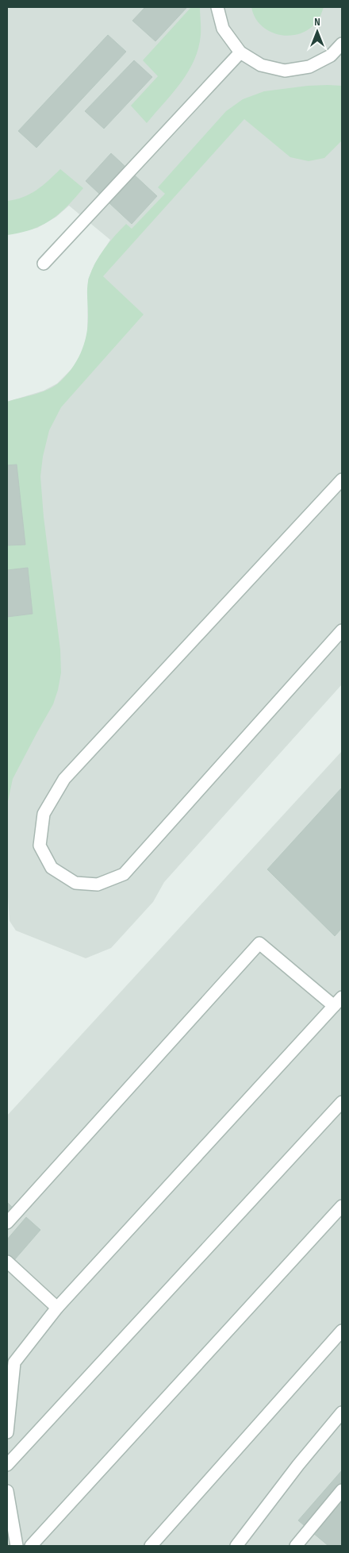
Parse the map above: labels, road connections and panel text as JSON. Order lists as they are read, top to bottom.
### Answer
{
  "north": "top"
}
